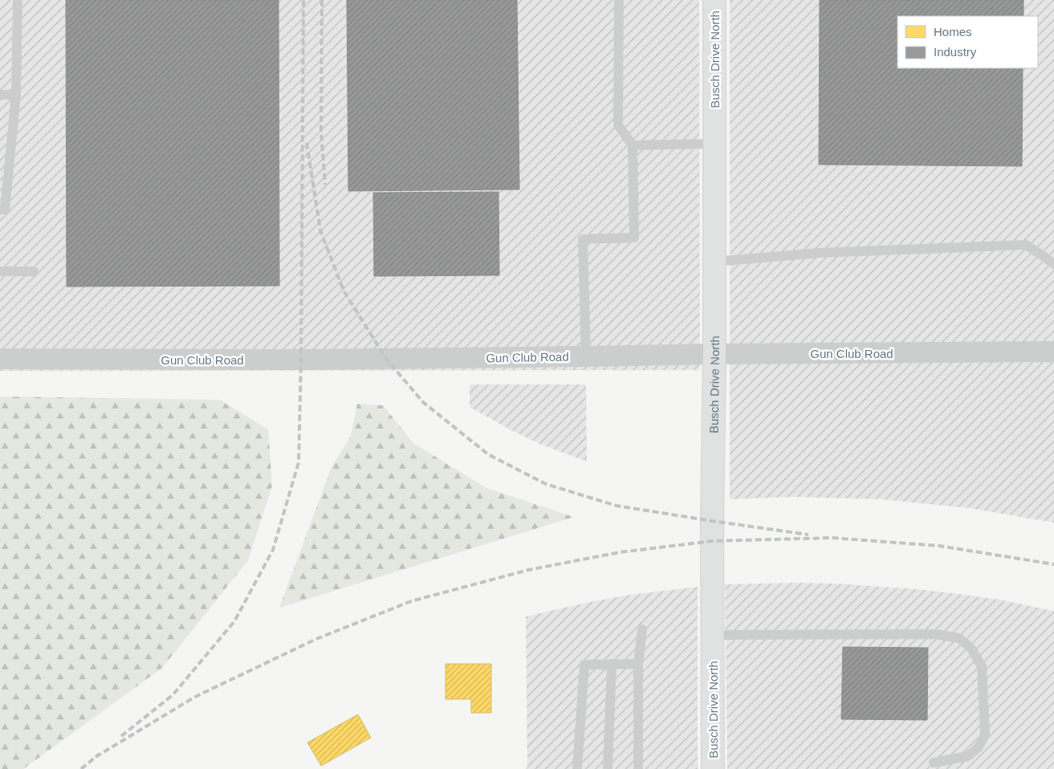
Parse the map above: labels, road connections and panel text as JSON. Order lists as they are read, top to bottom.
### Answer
{
  "streets": {
    "street": ["Busch Drive North", "Gun Club Road"]
  },
  "crossings": [
    ["Busch Drive North", "Gun Club Road"]
  ],
  "legend": ["Homes", "Industry"]
}
